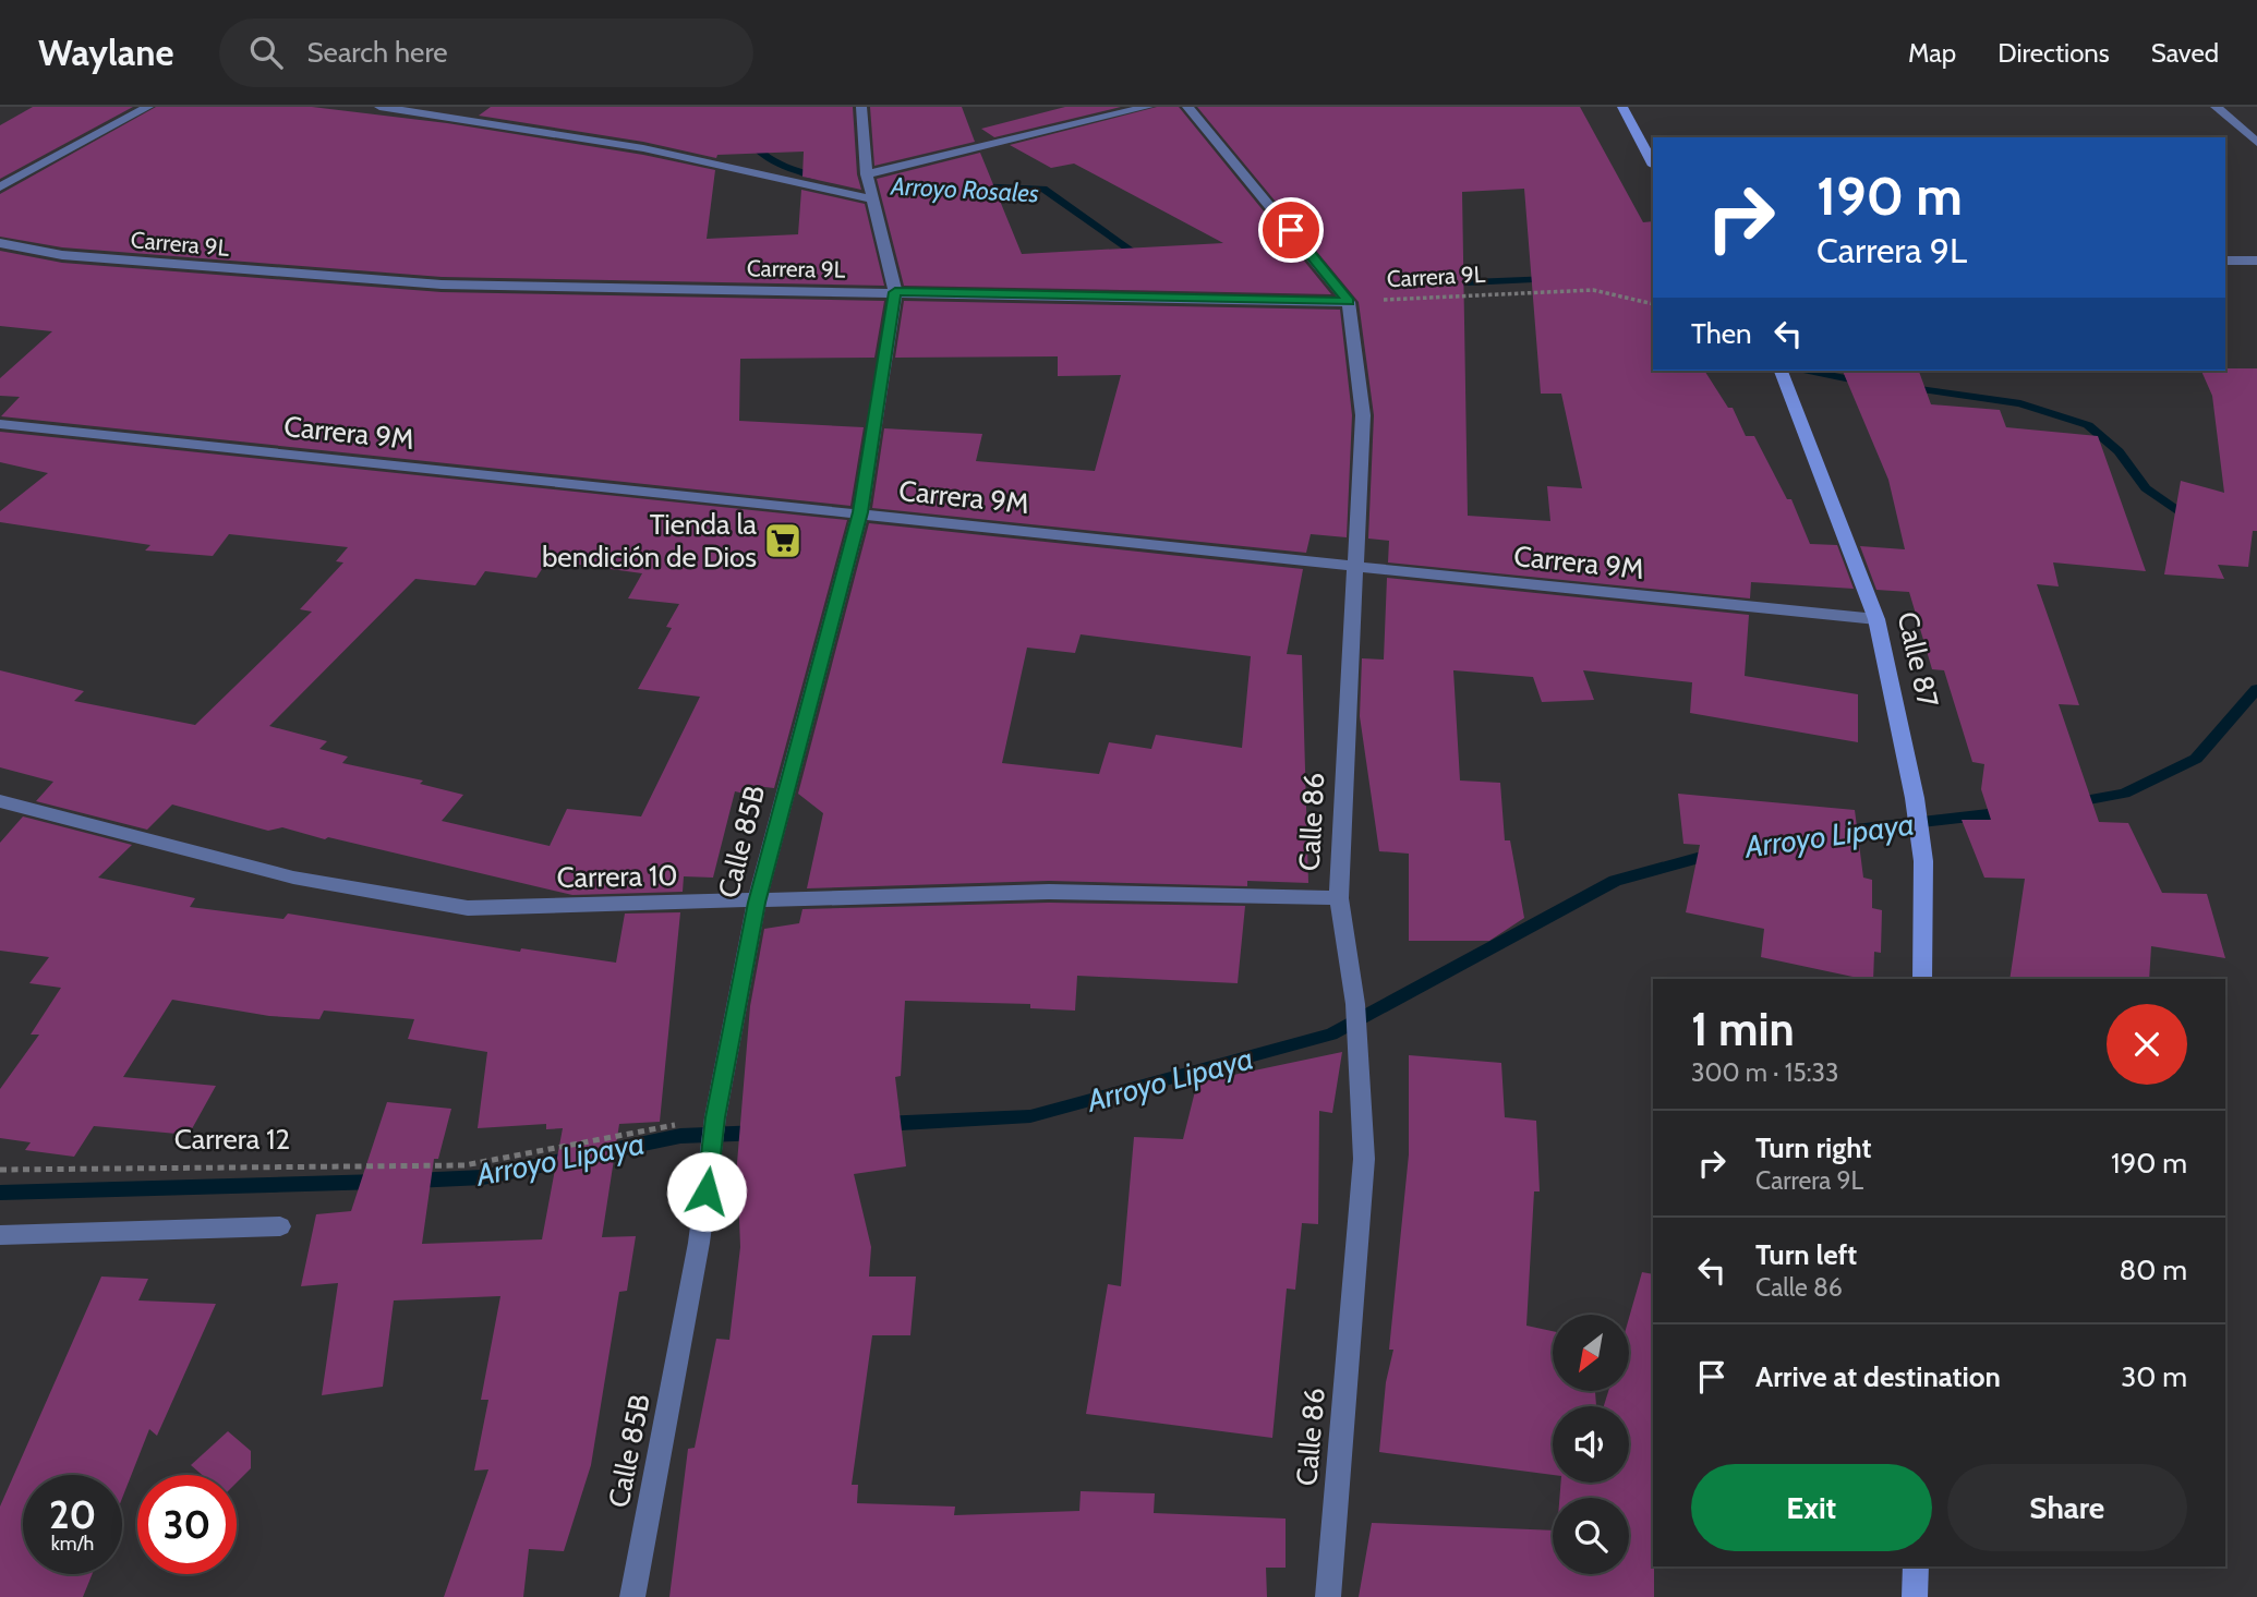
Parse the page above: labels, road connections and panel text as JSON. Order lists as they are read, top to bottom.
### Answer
{
  "streets": {
    "street": [
      "Carrera 9L",
      "Carrera 9M",
      "Calle 87",
      "Calle 86",
      "Calle 85B",
      "Carrera 10"
    ],
    "path": ["Carrera 12"]
  },
  "crossings": [
    ["Carrera 9L", "Calle 86"],
    ["Carrera 9L", "Calle 85B"],
    ["Carrera 9M", "Calle 87"],
    ["Carrera 9M", "Calle 86"],
    ["Carrera 9M", "Calle 85B"],
    ["Calle 86", "Carrera 10"],
    ["Calle 85B", "Carrera 10"],
    ["Calle 85B", "Carrera 12"]
  ],
  "water": ["Arroyo Rosales", "Arroyo Lipaya"],
  "places": {
    "supermarket": ["Tienda la bendición de Dios"]
  },
  "north": "bottom left",
  "page": {
    "header": "Waylane",
    "search": "Search here",
    "nav": ["Map", "Directions", "Saved"],
    "turn": ["190 m", "Carrera 9L"],
    "then": "Then",
    "heading": ["1 min", "300 m · 15:33"],
    "list": [
      {
        "name": "Turn right",
        "note": "Carrera 9L",
        "value": "190 m"
      },
      {
        "name": "Turn left",
        "note": "Calle 86",
        "value": "80 m"
      },
      {
        "name": "Arrive at destination",
        "value": "30 m"
      }
    ],
    "buttons": ["Exit", "Share"],
    "speed": "20 km/h",
    "limit": "30"
  }
}
